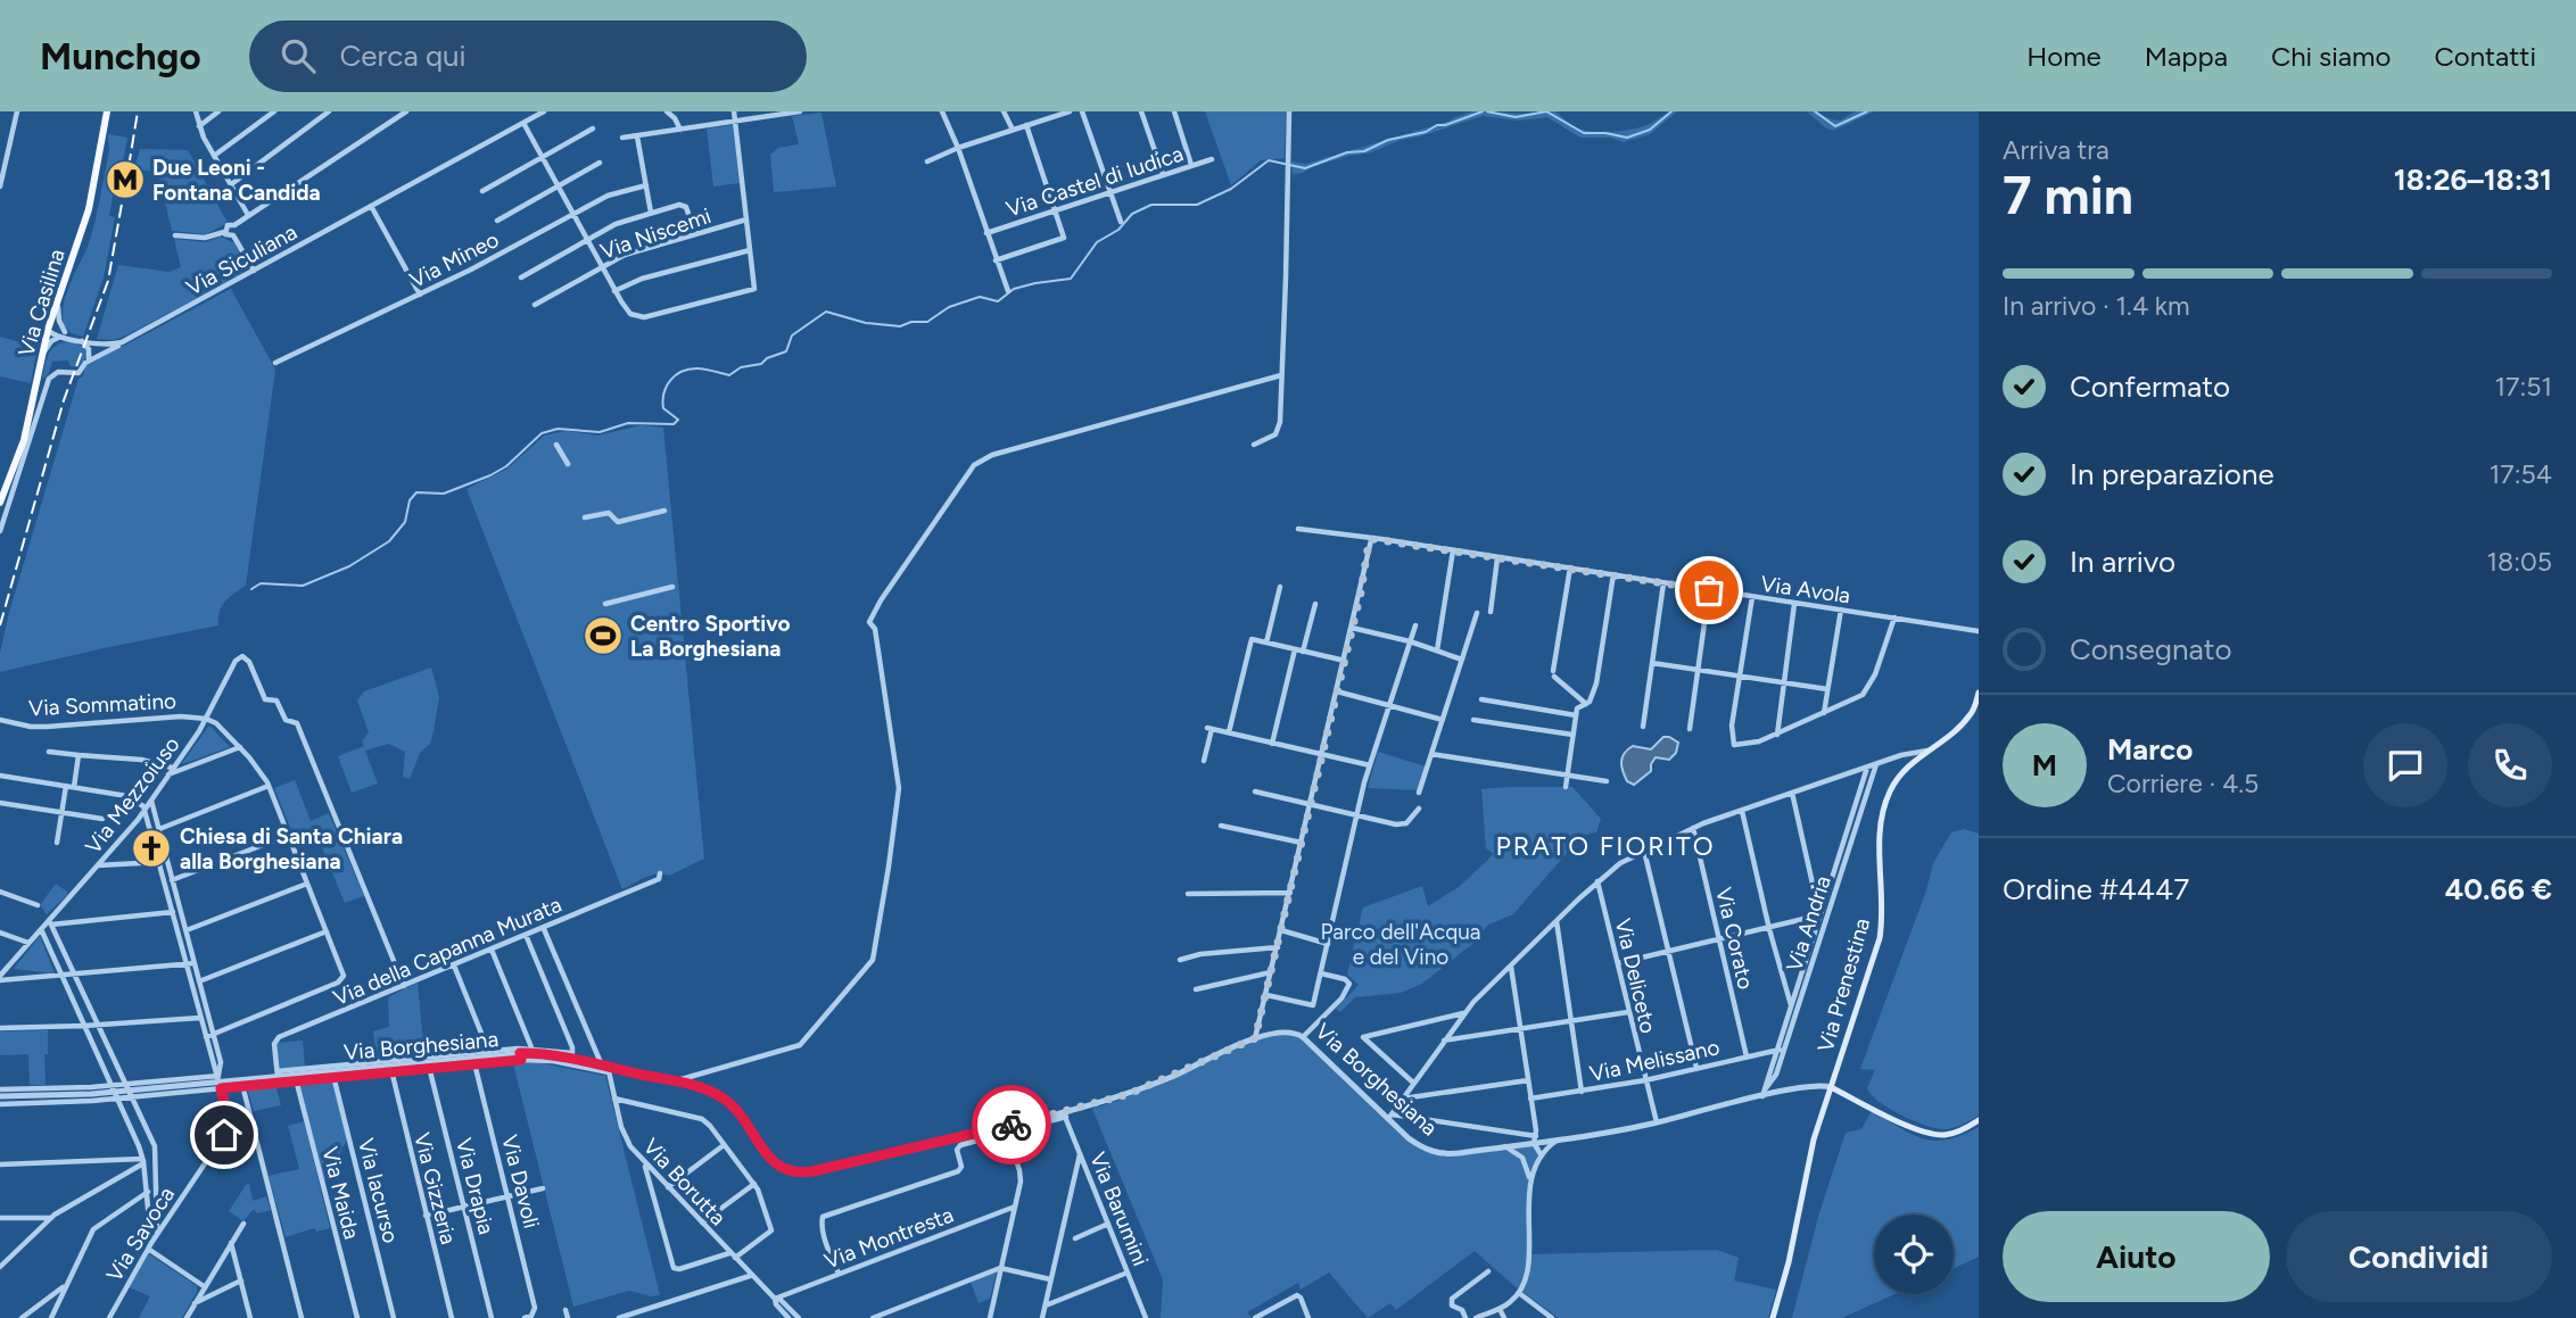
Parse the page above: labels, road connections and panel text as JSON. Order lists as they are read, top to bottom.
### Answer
{
  "streets": {
    "main road": ["Via Casilina", "Via Prenestina"],
    "street": [
      "Via Castel di Iudica",
      "Via Niscemi",
      "Via Siculiana",
      "Via Mineo",
      "Via Avola",
      "Via Sommatino",
      "Via Mezzoiuso",
      "Via Andria",
      "Via Corato",
      "Via della Capanna Murata",
      "Via Deliceto",
      "Via Borghesiana",
      "Via Melissano",
      "Via Davoli",
      "Via Borutta",
      "Via Drapia",
      "Via Gizzeria",
      "Via Iacurso",
      "Via Maida",
      "Via Barumini",
      "Via Savoca",
      "Via Montresta"
    ]
  },
  "crossings": [
    ["Via Sommatino", "Via Mezzoiuso"],
    ["Via Mezzoiuso", "Via della Capanna Murata"],
    ["Via Andria", "Via Borghesiana"],
    ["Via Andria", "Via Melissano"],
    ["Via Corato", "Via Melissano"],
    ["Via della Capanna Murata", "Via Borghesiana"],
    ["Via della Capanna Murata", "Via Borutta"],
    ["Via Deliceto", "Via Borghesiana"],
    ["Via Deliceto", "Via Melissano"],
    ["Via Prenestina", "Via Borghesiana"],
    ["Via Borghesiana", "Via Davoli"],
    ["Via Borghesiana", "Via Borutta"],
    ["Via Borghesiana", "Via Drapia"],
    ["Via Borghesiana", "Via Gizzeria"],
    ["Via Borghesiana", "Via Iacurso"],
    ["Via Borghesiana", "Via Maida"],
    ["Via Borghesiana", "Via Barumini"],
    ["Via Borghesiana", "Via Savoca"],
    ["Via Borutta", "Via Montresta"]
  ],
  "districts": ["PRATO FIORITO"],
  "parks": ["Parco dell'Acqua e del Vino"],
  "places": {
    "metro station": ["Due Leoni - Fontana Candida"],
    "sports": ["Centro Sportivo La Borghesiana"],
    "church": ["Chiesa di Santa Chiara alla Borghesiana"]
  },
  "page": {
    "header": "Munchgo",
    "search": "Cerca qui",
    "nav": [
      "Home",
      "Mappa",
      "Chi siamo",
      "Contatti"
    ],
    "heading": ["7 min", "Arriva tra", "18:26–18:31"],
    "panel": [
      "Marco",
      "Corriere · 4.5",
      "Ordine #4447",
      "40.66 €"
    ],
    "bar": "In arrivo · 1.4 km",
    "list": [
      ["Confermato", "17:51"],
      ["In preparazione", "17:54"],
      ["In arrivo", "18:05"],
      "Consegnato"
    ],
    "round": "M",
    "buttons": ["Aiuto", "Condividi"]
  }
}
